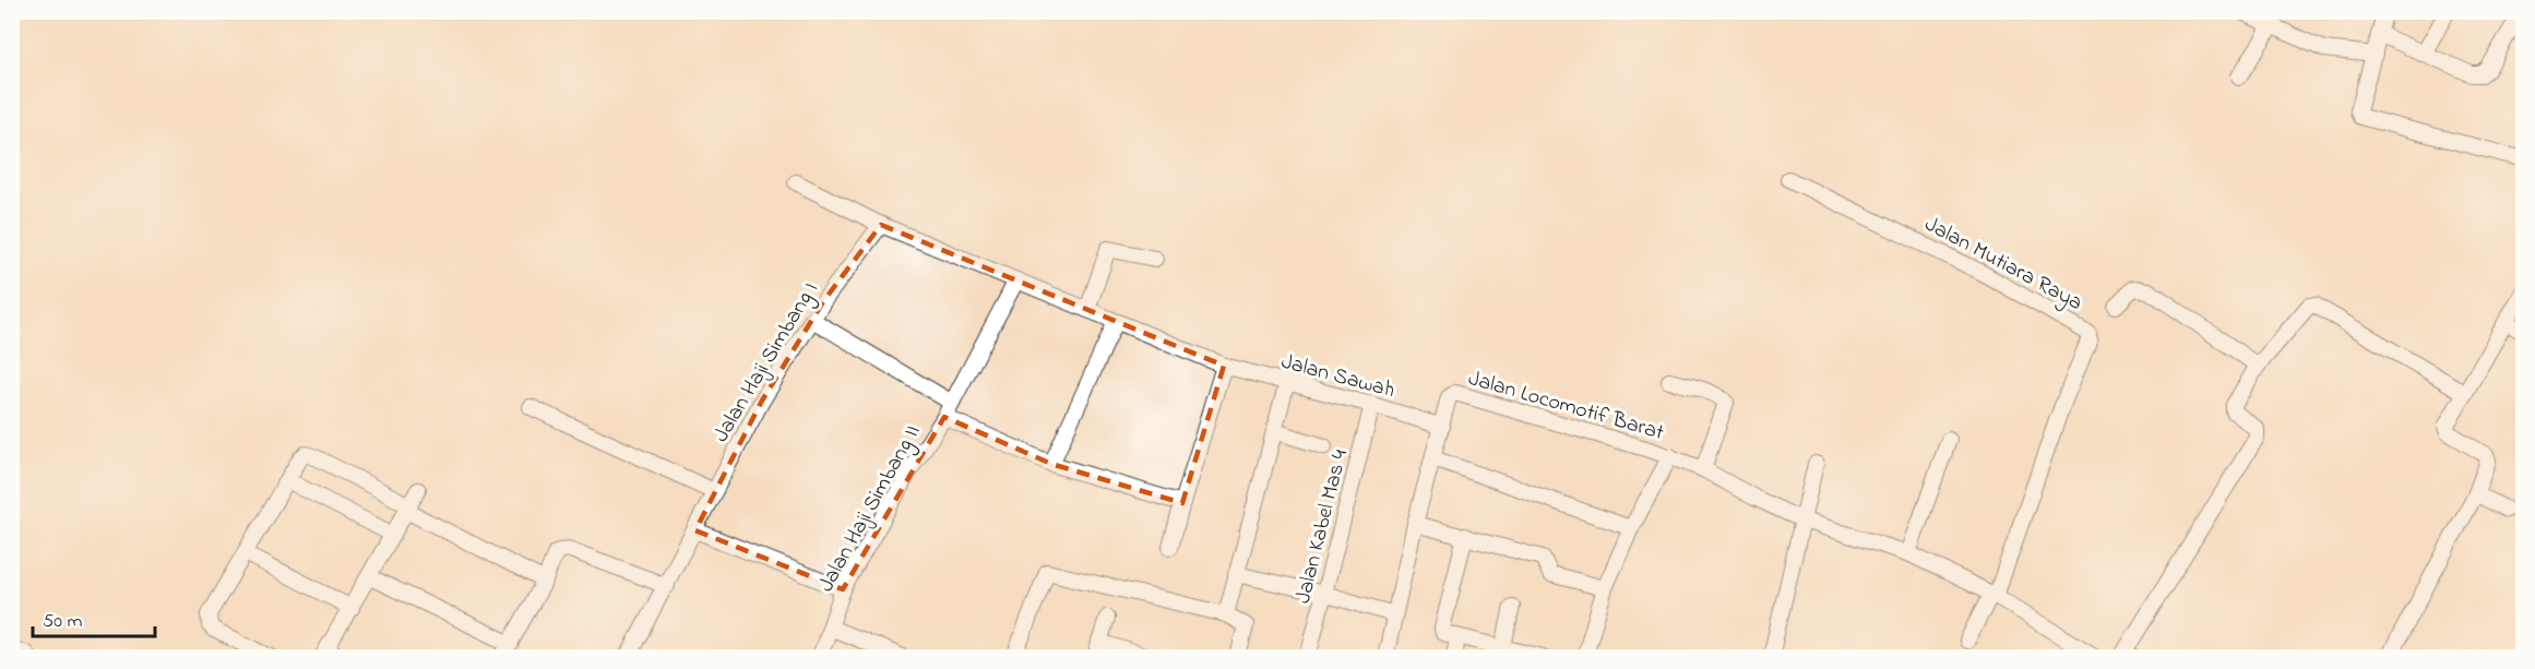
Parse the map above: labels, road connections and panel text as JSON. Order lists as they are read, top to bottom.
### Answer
{
  "streets": {
    "street": [
      "Jalan Mutiara Raya",
      "Jalan Haji Simbang I",
      "Jalan Sawah",
      "Jalan Locomotif Barat",
      "Jalan Haji Simbang II",
      "Jalan Kabel Mas 4"
    ]
  },
  "crossings": [
    ["Jalan Mutiara Raya", "Jalan Locomotif Barat"],
    ["Jalan Sawah", "Jalan Locomotif Barat"],
    ["Jalan Sawah", "Jalan Kabel Mas 4"]
  ],
  "scale_bar": "50 m"
}
